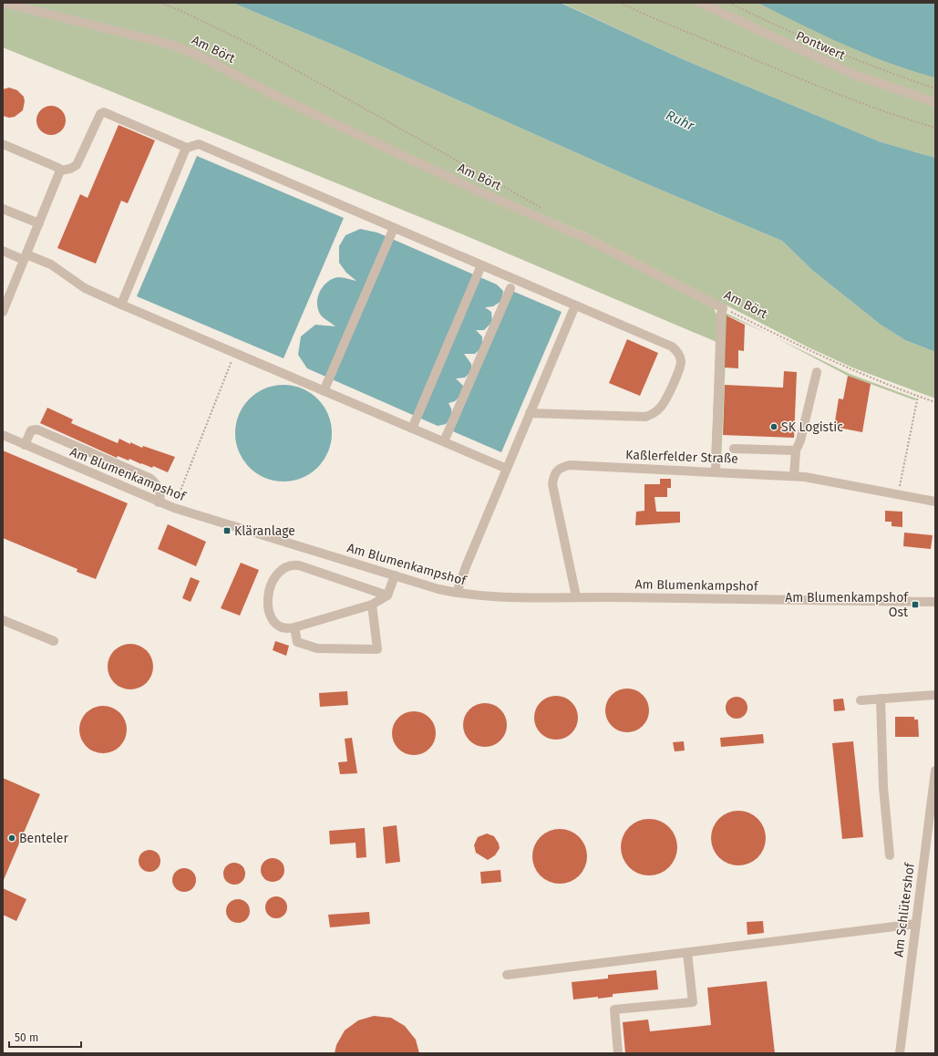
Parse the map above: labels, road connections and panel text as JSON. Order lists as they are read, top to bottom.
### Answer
{
  "streets": {
    "street": [
      "Pontwert",
      "Am Bört",
      "Kaßlerfelder Straße",
      "Am Blumenkampshof",
      "Am Schlütershof"
    ]
  },
  "crossings": [
    ["Kaßlerfelder Straße", "Am Blumenkampshof"]
  ],
  "water": ["Ruhr"],
  "places": {
    "other": ["SK Logistic", "Benteler"],
    "transit": ["Kläranlage", "Am Blumenkampshof Ost"]
  },
  "scale_bar": "50 m"
}
